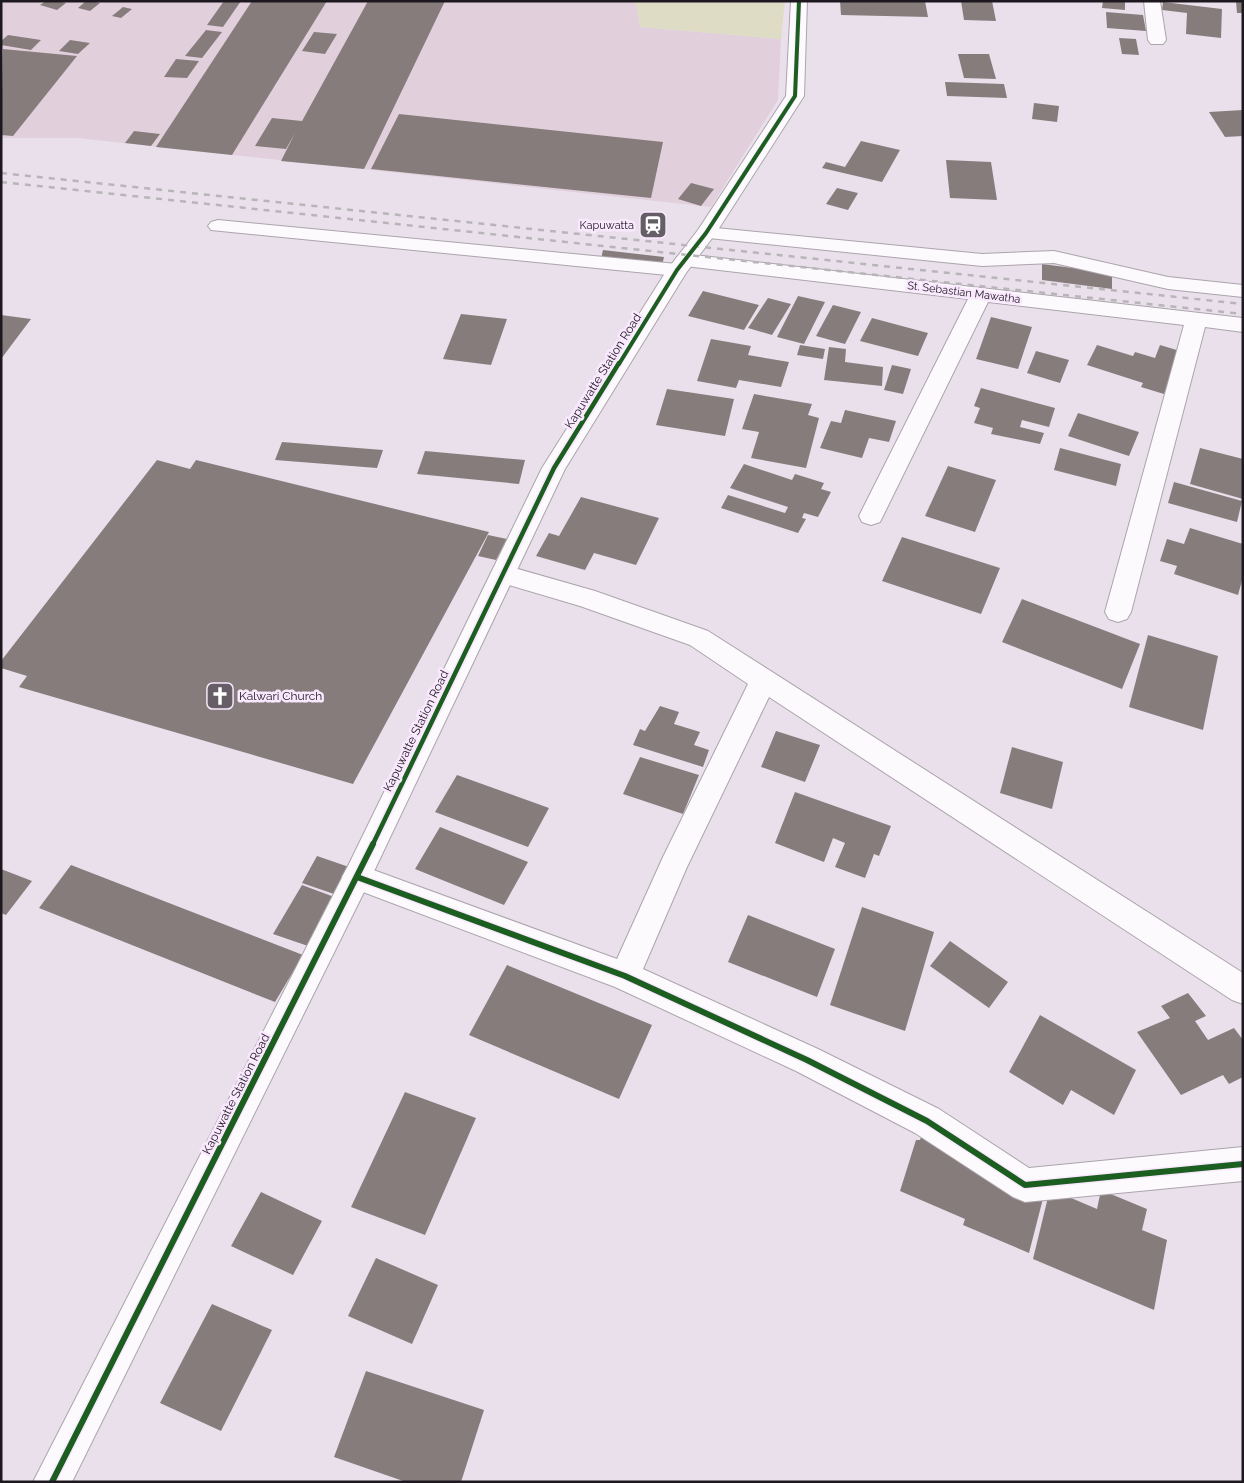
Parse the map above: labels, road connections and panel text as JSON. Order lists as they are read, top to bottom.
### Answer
{
  "streets": {
    "street": ["St. Sebastian Mawatha", "Kapuwatte Station Road"]
  },
  "crossings": [
    ["St. Sebastian Mawatha", "Kapuwatte Station Road"]
  ],
  "places": {
    "station": ["Kapuwatta"],
    "church": ["Kalwari Church"]
  }
}
